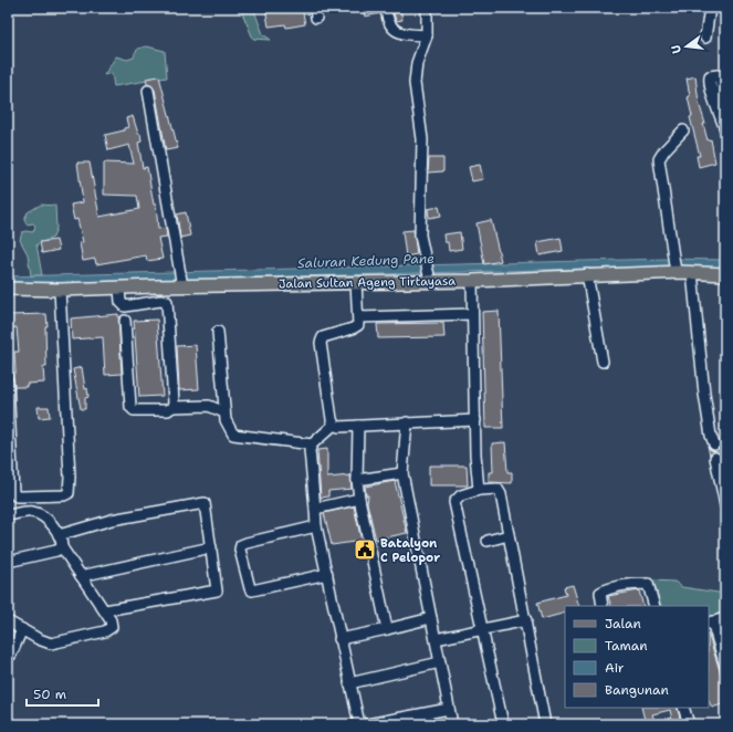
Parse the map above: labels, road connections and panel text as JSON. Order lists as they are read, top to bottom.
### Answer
{
  "streets": {
    "main road": ["Jalan Sultan Ageng Tirtayasa"]
  },
  "water": ["Saluran Kedung Pane"],
  "places": {
    "public building": ["Batalyon C Pelopor"]
  },
  "legend": [
    "Jalan",
    "Taman",
    "Air",
    "Bangunan"
  ],
  "scale_bar": "50 m",
  "north": "left"
}
